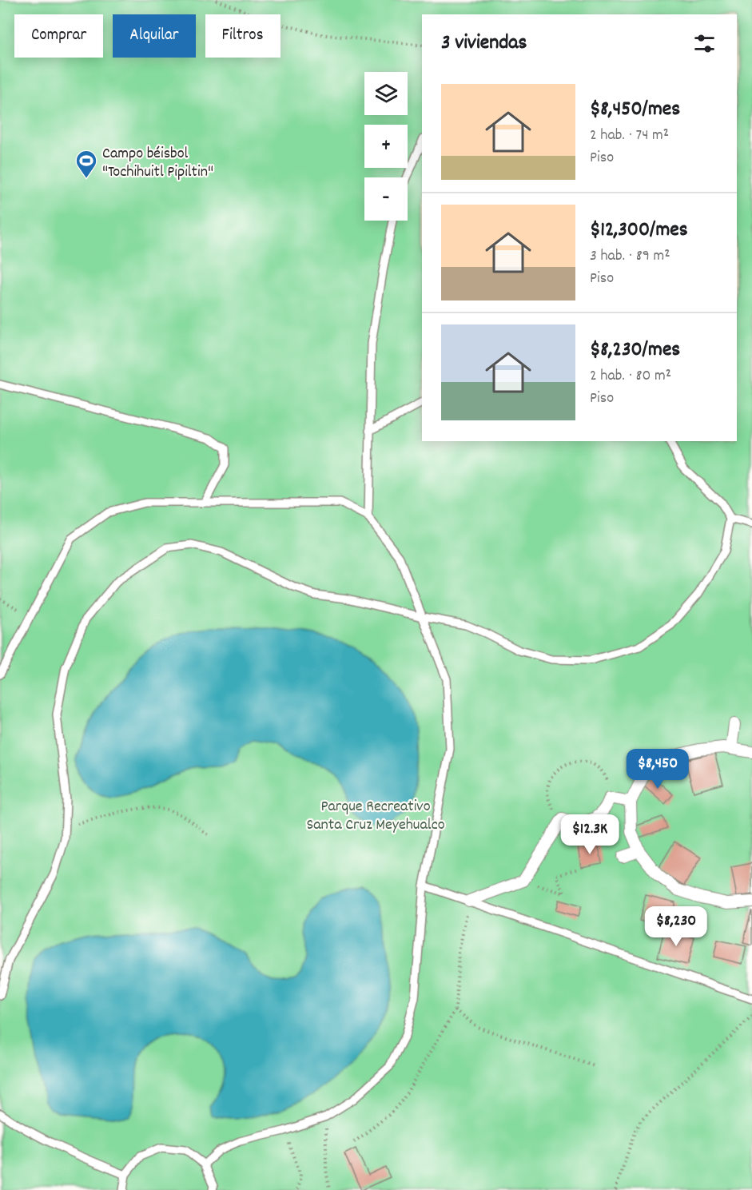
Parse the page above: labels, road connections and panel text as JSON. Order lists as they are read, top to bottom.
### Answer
{
  "parks": ["Parque Recreativo Santa Cruz Meyehualco"],
  "places": {
    "sports": ["Campo béisbol \"Tochihuitl Pipiltin\""]
  },
  "page": {
    "chip": ["Comprar", "Alquilar", "Filtros"],
    "heading": "3 viviendas",
    "map_buttons": ["+", "−"],
    "list": [
      {
        "name": "$8,450/mes",
        "note": "2 hab. · 74 m² · Piso"
      },
      {
        "name": "$12,300/mes",
        "note": "3 hab. · 89 m² · Piso"
      },
      {
        "name": "$8,230/mes",
        "note": "2 hab. · 80 m² · Piso"
      }
    ],
    "price": ["$8,450", "$12.3K", "$8,230"]
  }
}
